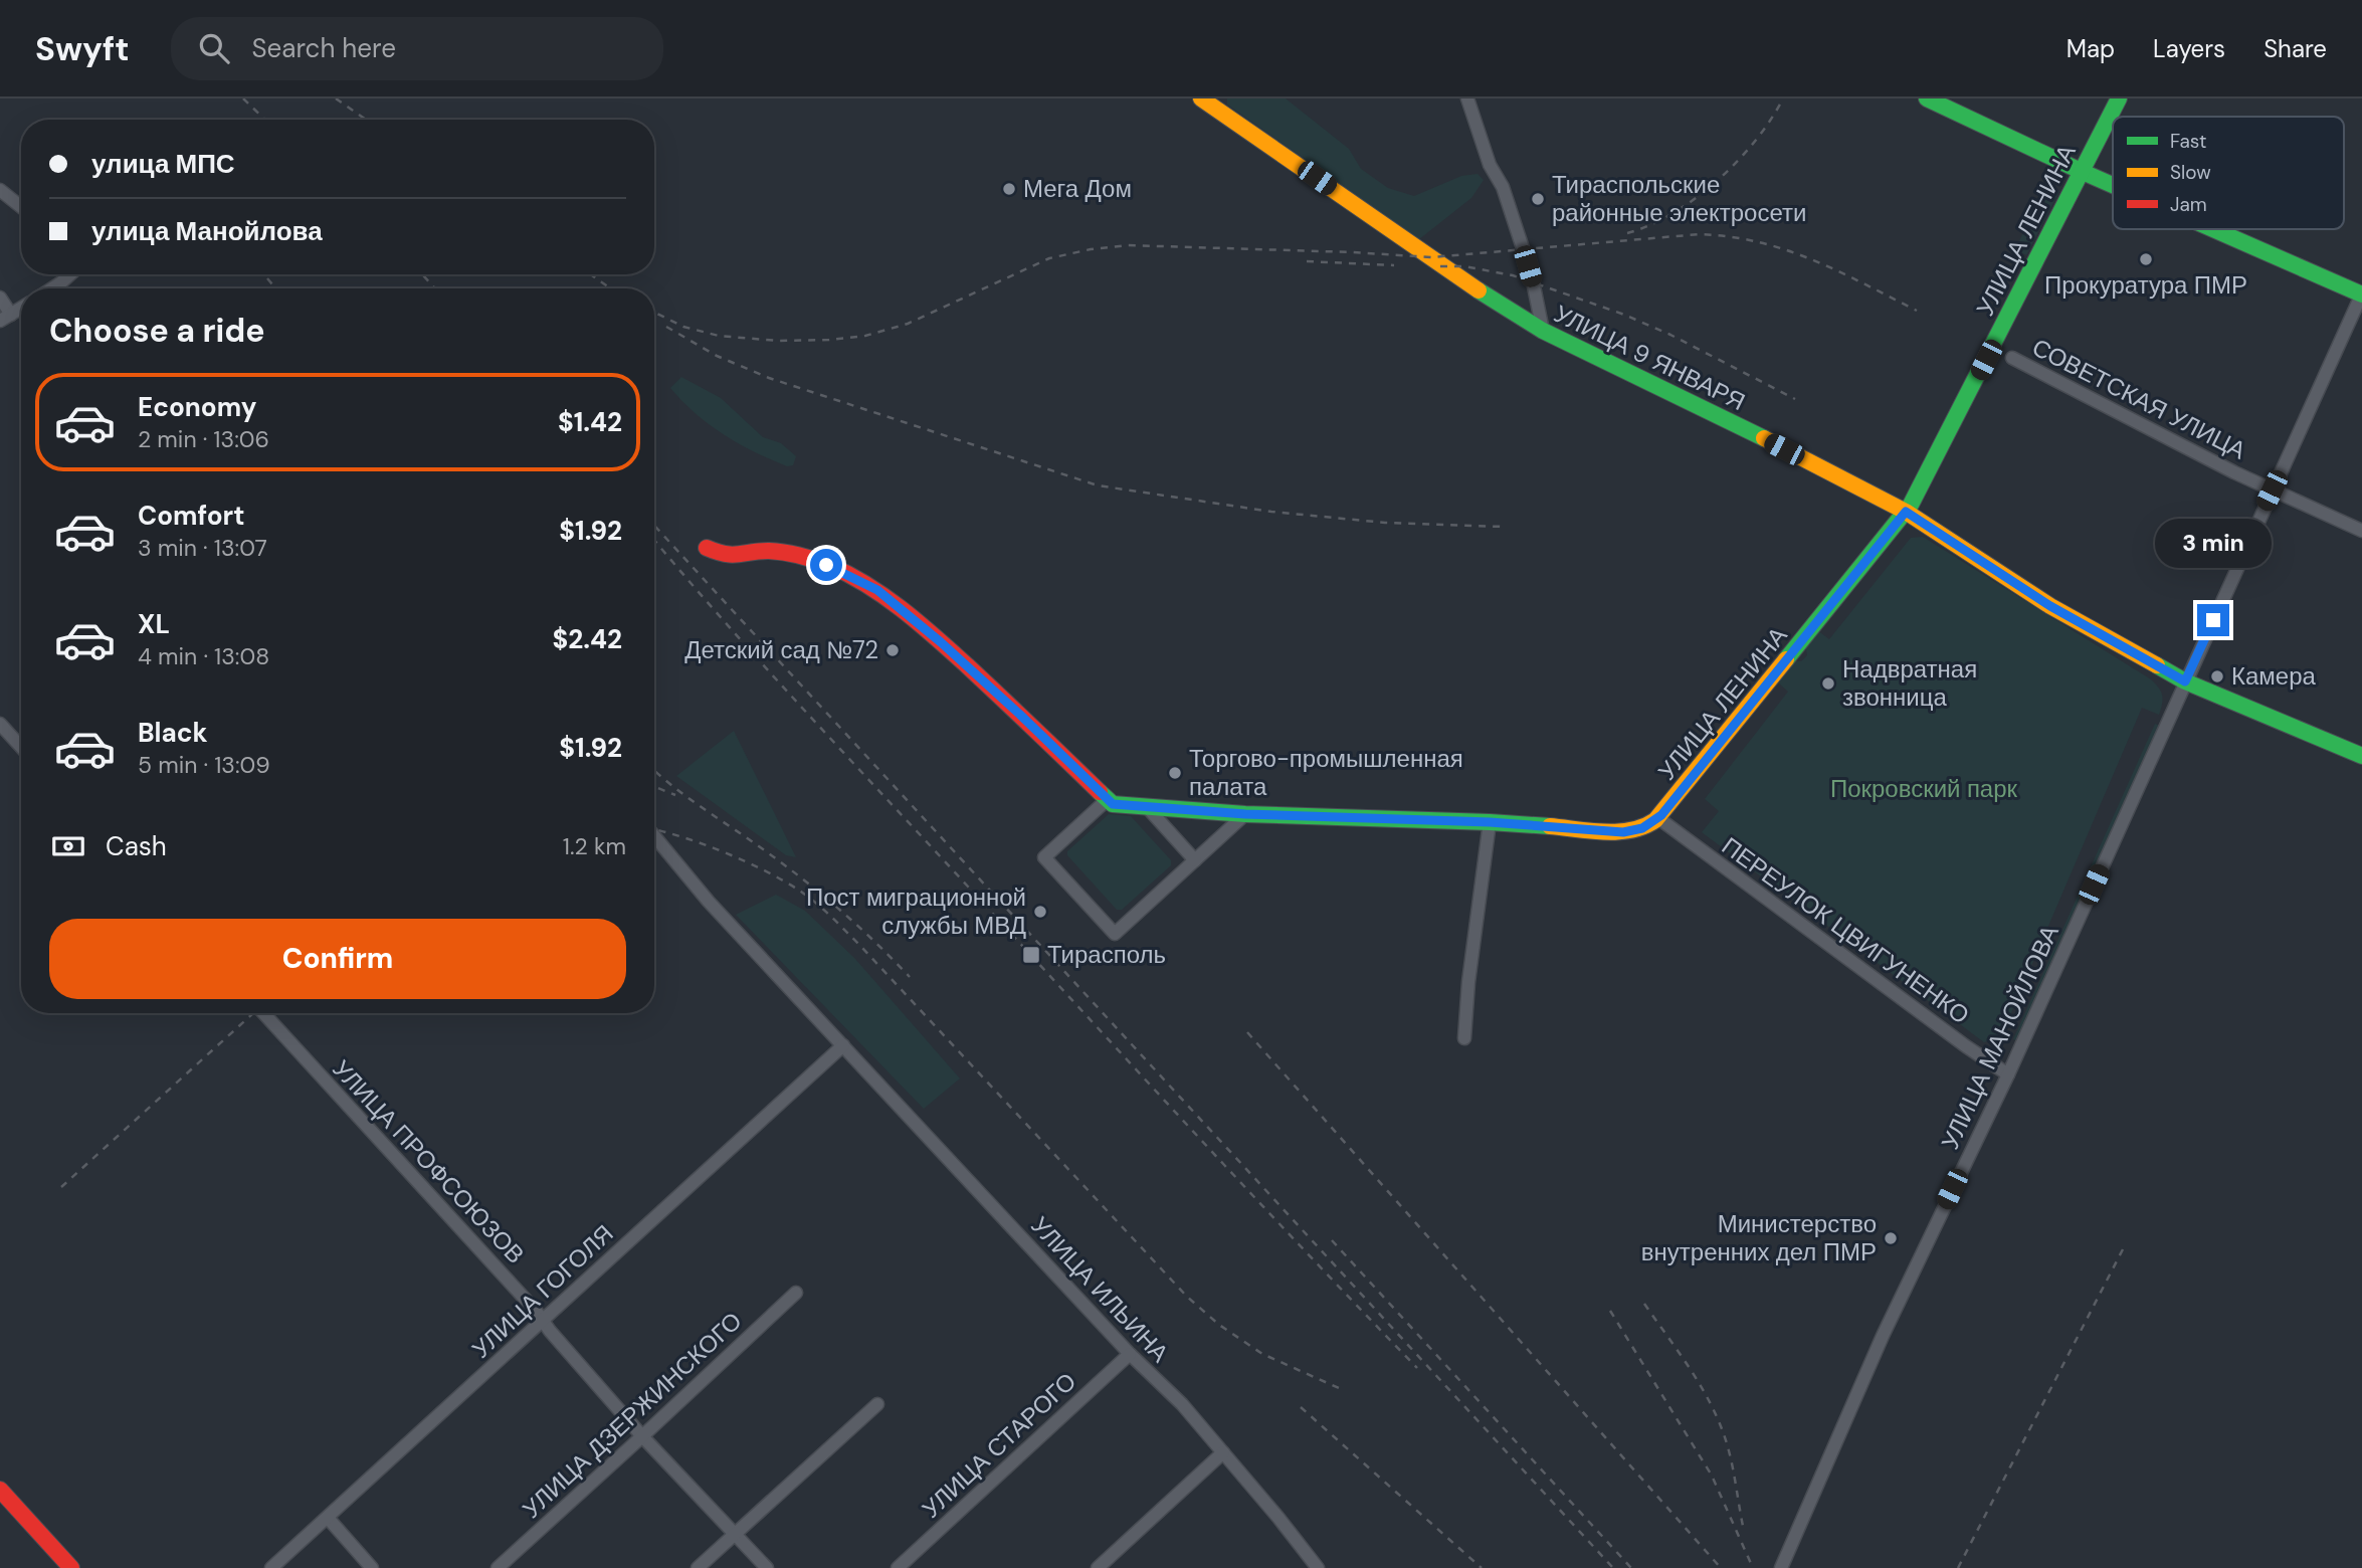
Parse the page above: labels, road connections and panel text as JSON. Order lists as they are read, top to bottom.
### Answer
{
  "streets": {
    "street": [
      "УЛИЦА ЛЕНИНА",
      "УЛИЦА 9 ЯНВАРЯ",
      "СОВЕТСКАЯ УЛИЦА",
      "ПЕРЕУЛОК ЦВИГУНЕНКО",
      "УЛИЦА МАНОЙЛОВА",
      "УЛИЦА ПРОФСОЮЗОВ",
      "УЛИЦА ИЛЬИНА",
      "УЛИЦА ГОГОЛЯ",
      "УЛИЦА ДЗЕРЖИНСКОГО",
      "УЛИЦА СТАРОГО"
    ]
  },
  "crossings": [
    ["УЛИЦА ЛЕНИНА", "УЛИЦА 9 ЯНВАРЯ"],
    ["УЛИЦА ЛЕНИНА", "ПЕРЕУЛОК ЦВИГУНЕНКО"],
    ["УЛИЦА 9 ЯНВАРЯ", "УЛИЦА МАНОЙЛОВА"],
    ["СОВЕТСКАЯ УЛИЦА", "УЛИЦА МАНОЙЛОВА"],
    ["ПЕРЕУЛОК ЦВИГУНЕНКО", "УЛИЦА МАНОЙЛОВА"],
    ["УЛИЦА ПРОФСОЮЗОВ", "УЛИЦА ГОГОЛЯ"],
    ["УЛИЦА ПРОФСОЮЗОВ", "УЛИЦА ДЗЕРЖИНСКОГО"],
    ["УЛИЦА ИЛЬИНА", "УЛИЦА ГОГОЛЯ"],
    ["УЛИЦА ИЛЬИНА", "УЛИЦА СТАРОГО"]
  ],
  "parks": ["Покровский парк"],
  "places": {
    "other": [
      "Мега Дом",
      "Тираспольские районные электросети",
      "Прокуратура ПМР",
      "Детский сад №72",
      "Камера",
      "Надвратная звонница",
      "Торгово-промышленная палата",
      "Пост миграционной службы МВД",
      "Министерство внутренних дел ПМР"
    ],
    "transit": ["Тирасполь"]
  },
  "legend": ["Fast", "Slow", "Jam"],
  "page": {
    "header": "Swyft",
    "search": "Search here",
    "nav": ["Map", "Layers", "Share"],
    "banner": ["улица МПС", "улица Манойлова"],
    "heading": "Choose a ride",
    "list": [
      {
        "name": "Economy",
        "note": "2 min · 13:06",
        "value": "$1.42"
      },
      {
        "name": "Comfort",
        "note": "3 min · 13:07",
        "value": "$1.92"
      },
      {
        "name": "XL",
        "note": "4 min · 13:08",
        "value": "$2.42"
      },
      {
        "name": "Black",
        "note": "5 min · 13:09",
        "value": "$1.92"
      }
    ],
    "bubble": "3 min",
    "pay": ["Cash", "1.2 km"],
    "buttons": "Confirm"
  }
}
